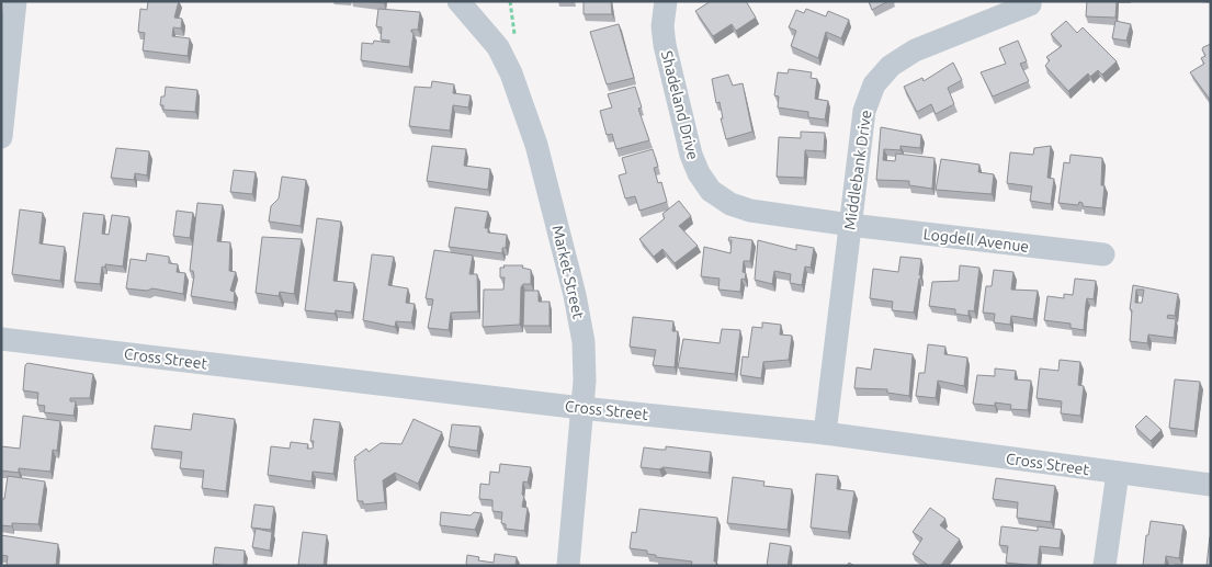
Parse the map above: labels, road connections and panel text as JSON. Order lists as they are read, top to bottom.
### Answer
{
  "streets": {
    "street": [
      "Shadeland Drive",
      "Middlebank Drive",
      "Logdell Avenue",
      "Market Street",
      "Cross Street"
    ]
  },
  "crossings": [
    ["Shadeland Drive", "Middlebank Drive"],
    ["Shadeland Drive", "Logdell Avenue"],
    ["Middlebank Drive", "Logdell Avenue"],
    ["Middlebank Drive", "Cross Street"],
    ["Market Street", "Cross Street"]
  ]
}
